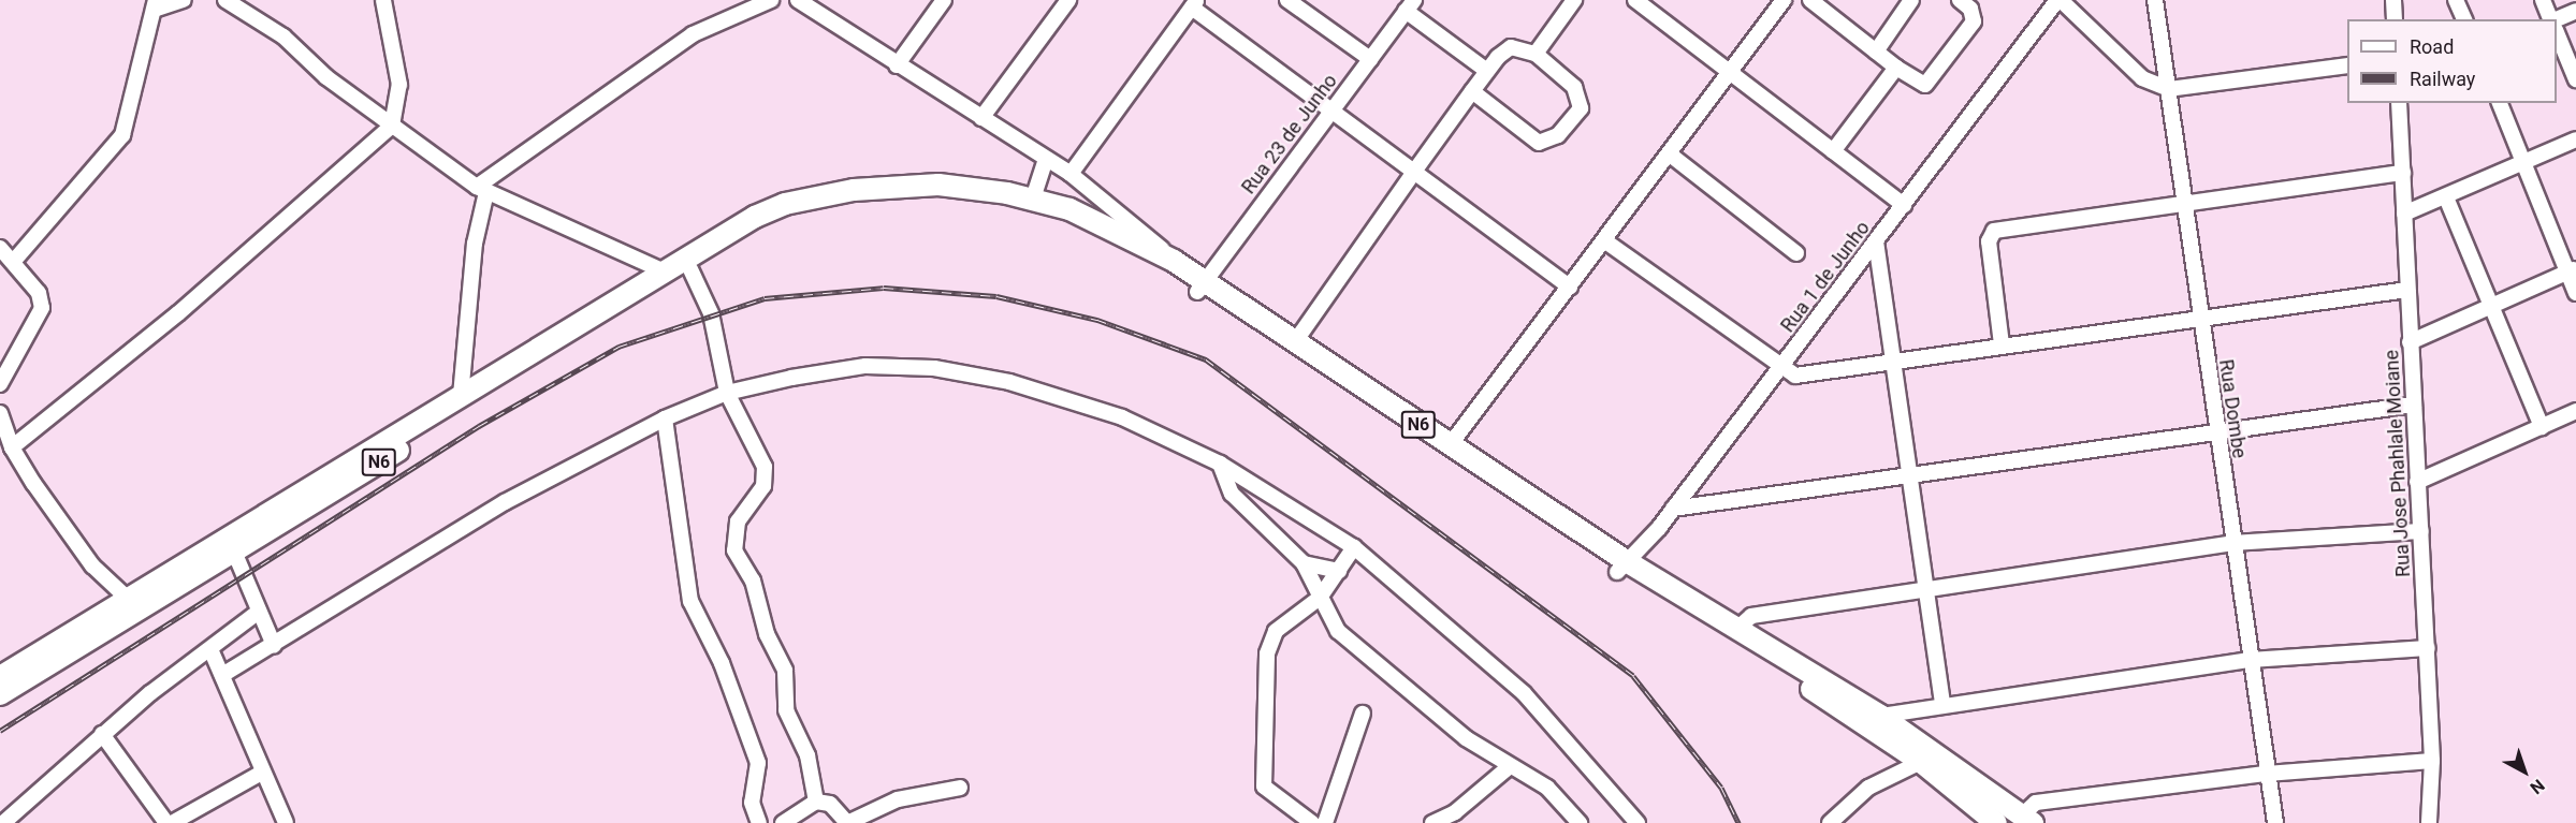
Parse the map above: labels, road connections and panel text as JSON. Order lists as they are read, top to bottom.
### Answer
{
  "streets": {
    "highway": ["N6"],
    "street": [
      "Rua 23 de Junho",
      "Rua 1 de Junho",
      "Rua Dombe",
      "Rua Jose Phahlale Moiane"
    ]
  },
  "crossings": [
    ["Rua 23 de Junho", "N6"],
    ["Rua 1 de Junho", "N6"]
  ],
  "legend": ["Road", "Railway"],
  "north": "bottom right"
}
